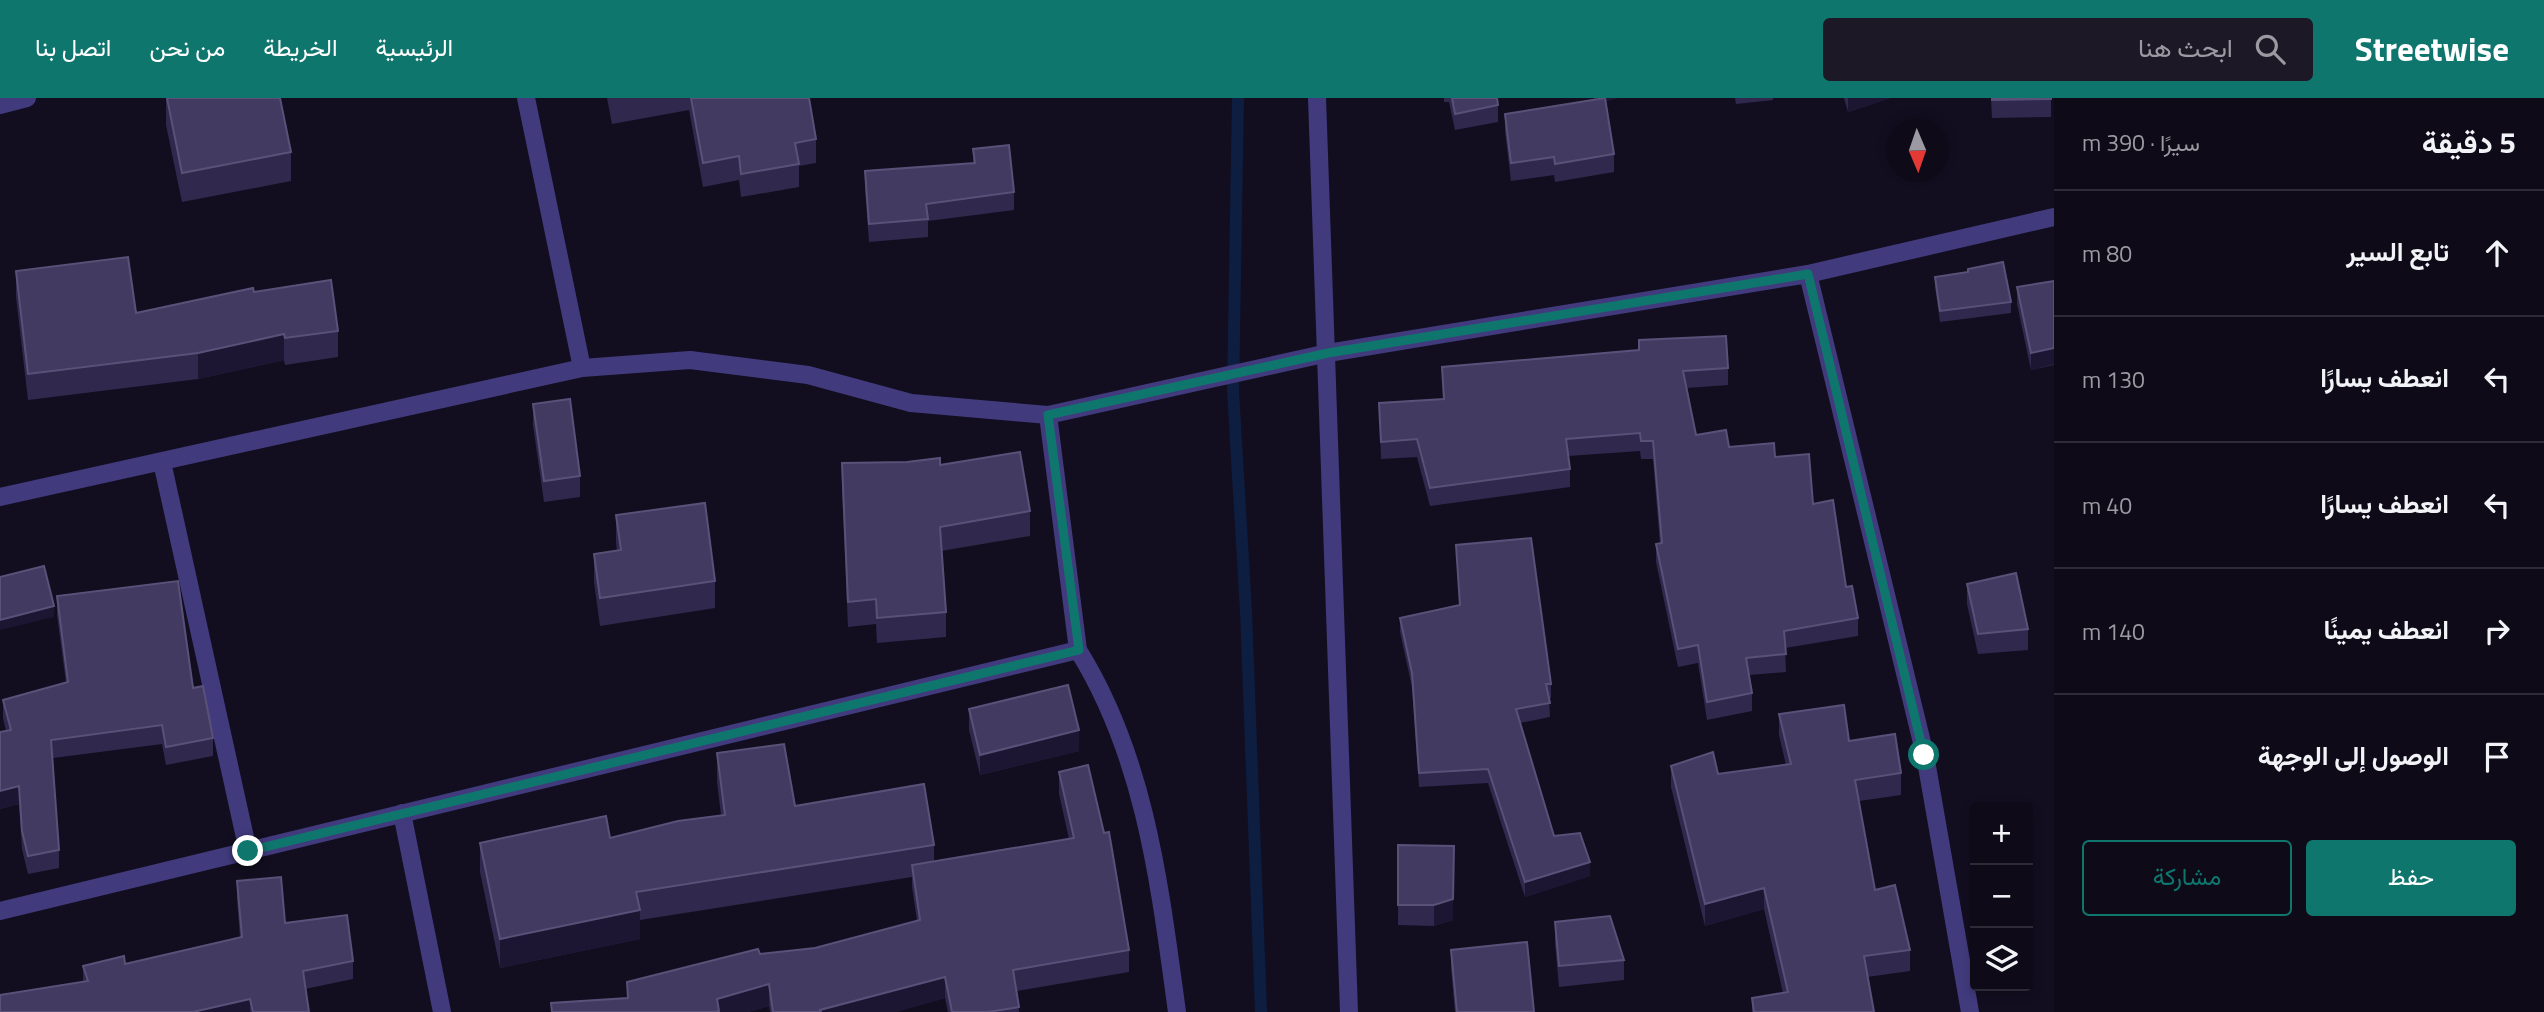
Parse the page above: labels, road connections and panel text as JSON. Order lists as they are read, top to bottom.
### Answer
{
  "north": "bottom",
  "page": {
    "header": "Streetwise",
    "search": "ابحث هنا",
    "nav": [
      "الرئيسية",
      "الخريطة",
      "من نحن",
      "اتصل بنا"
    ],
    "heading": ["5 دقيقة", "سيرًا · 390 m"],
    "list": [
      ["تابع السير", "80 m"],
      ["انعطف يسارًا", "130 m"],
      ["انعطف يسارًا", "40 m"],
      ["انعطف يمينًا", "140 m"],
      "الوصول إلى الوجهة"
    ],
    "map_buttons": ["+", "−"],
    "buttons": ["حفظ", "مشاركة"]
  }
}
